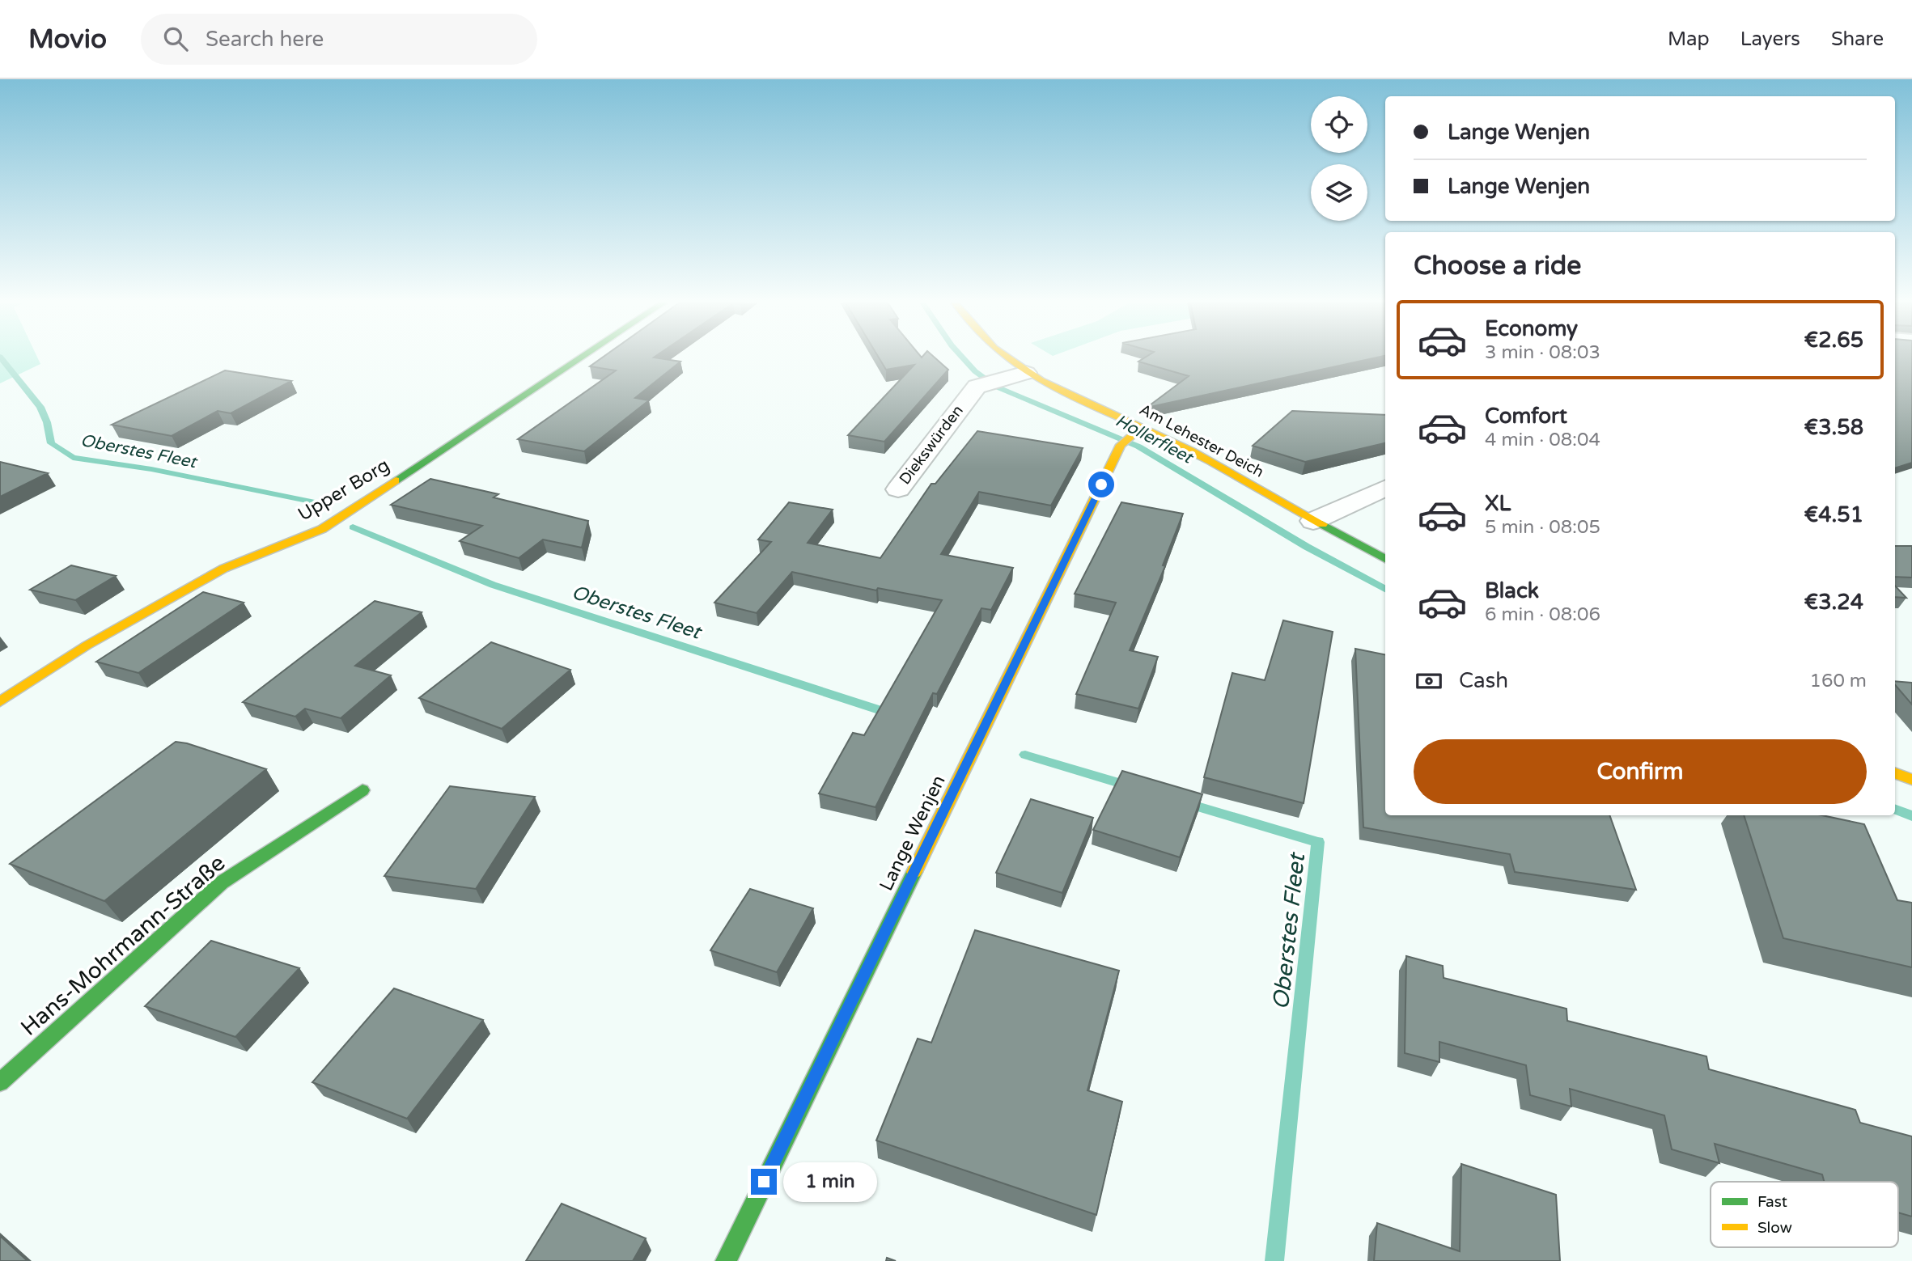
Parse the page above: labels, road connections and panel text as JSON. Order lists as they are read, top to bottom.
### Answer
{
  "streets": {
    "street": [
      "Am Lehester Deich",
      "Diekswürden",
      "Upper Borg",
      "Lange Wenjen",
      "Hans-Mohrmann-Straße"
    ]
  },
  "crossings": [
    ["Am Lehester Deich", "Diekswürden"],
    ["Am Lehester Deich", "Lange Wenjen"]
  ],
  "water": ["Hollerfleet", "Oberstes Fleet"],
  "legend": ["Fast", "Slow"],
  "page": {
    "header": "Movio",
    "search": "Search here",
    "nav": ["Map", "Layers", "Share"],
    "banner": ["Lange Wenjen", "Lange Wenjen"],
    "heading": "Choose a ride",
    "list": [
      {
        "name": "Economy",
        "note": "3 min · 08:03",
        "value": "€2.65"
      },
      {
        "name": "Comfort",
        "note": "4 min · 08:04",
        "value": "€3.58"
      },
      {
        "name": "XL",
        "note": "5 min · 08:05",
        "value": "€4.51"
      },
      {
        "name": "Black",
        "note": "6 min · 08:06",
        "value": "€3.24"
      }
    ],
    "pay": ["Cash", "160 m"],
    "buttons": "Confirm",
    "bubble": "1 min"
  }
}
